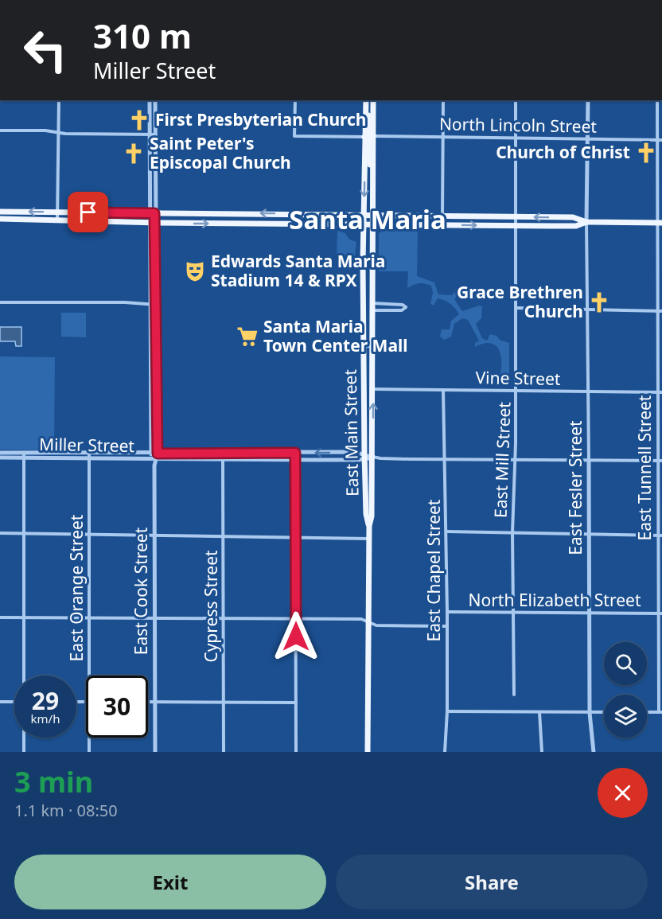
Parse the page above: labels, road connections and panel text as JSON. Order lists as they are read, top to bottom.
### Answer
{
  "streets": {
    "main road": ["East Main Street"],
    "street": [
      "North Lincoln Street",
      "Vine Street",
      "Miller Street",
      "East Mill Street",
      "East Tunnell Street",
      "East Fesler Street",
      "East Chapel Street",
      "East Orange Street",
      "East Cook Street",
      "North Elizabeth Street",
      "Cypress Street"
    ]
  },
  "crossings": [
    ["North Lincoln Street", "East Mill Street"],
    ["North Lincoln Street", "East Tunnell Street"],
    ["Vine Street", "East Main Street"],
    ["Vine Street", "East Mill Street"],
    ["Vine Street", "East Tunnell Street"],
    ["Vine Street", "East Fesler Street"],
    ["Vine Street", "East Chapel Street"],
    ["East Main Street", "Miller Street"],
    ["Miller Street", "East Orange Street"],
    ["Miller Street", "East Cook Street"],
    ["Miller Street", "Cypress Street"],
    ["East Mill Street", "North Elizabeth Street"],
    ["East Tunnell Street", "North Elizabeth Street"],
    ["East Fesler Street", "North Elizabeth Street"],
    ["East Chapel Street", "North Elizabeth Street"]
  ],
  "districts": ["Santa Maria"],
  "places": {
    "church": [
      "First Presbyterian Church",
      "Church of Christ",
      "Saint Peter's Episcopal Church",
      "Grace Brethren Church"
    ],
    "theatre": ["Edwards Santa Maria Stadium 14 & RPX"],
    "supermarket": ["Santa Maria Town Center Mall"]
  },
  "page": {
    "turn": ["310 m", "Miller Street"],
    "speed": "29 km/h",
    "limit": "30",
    "heading": ["3 min", "1.1 km · 08:50"],
    "buttons": ["Exit", "Share"]
  }
}
